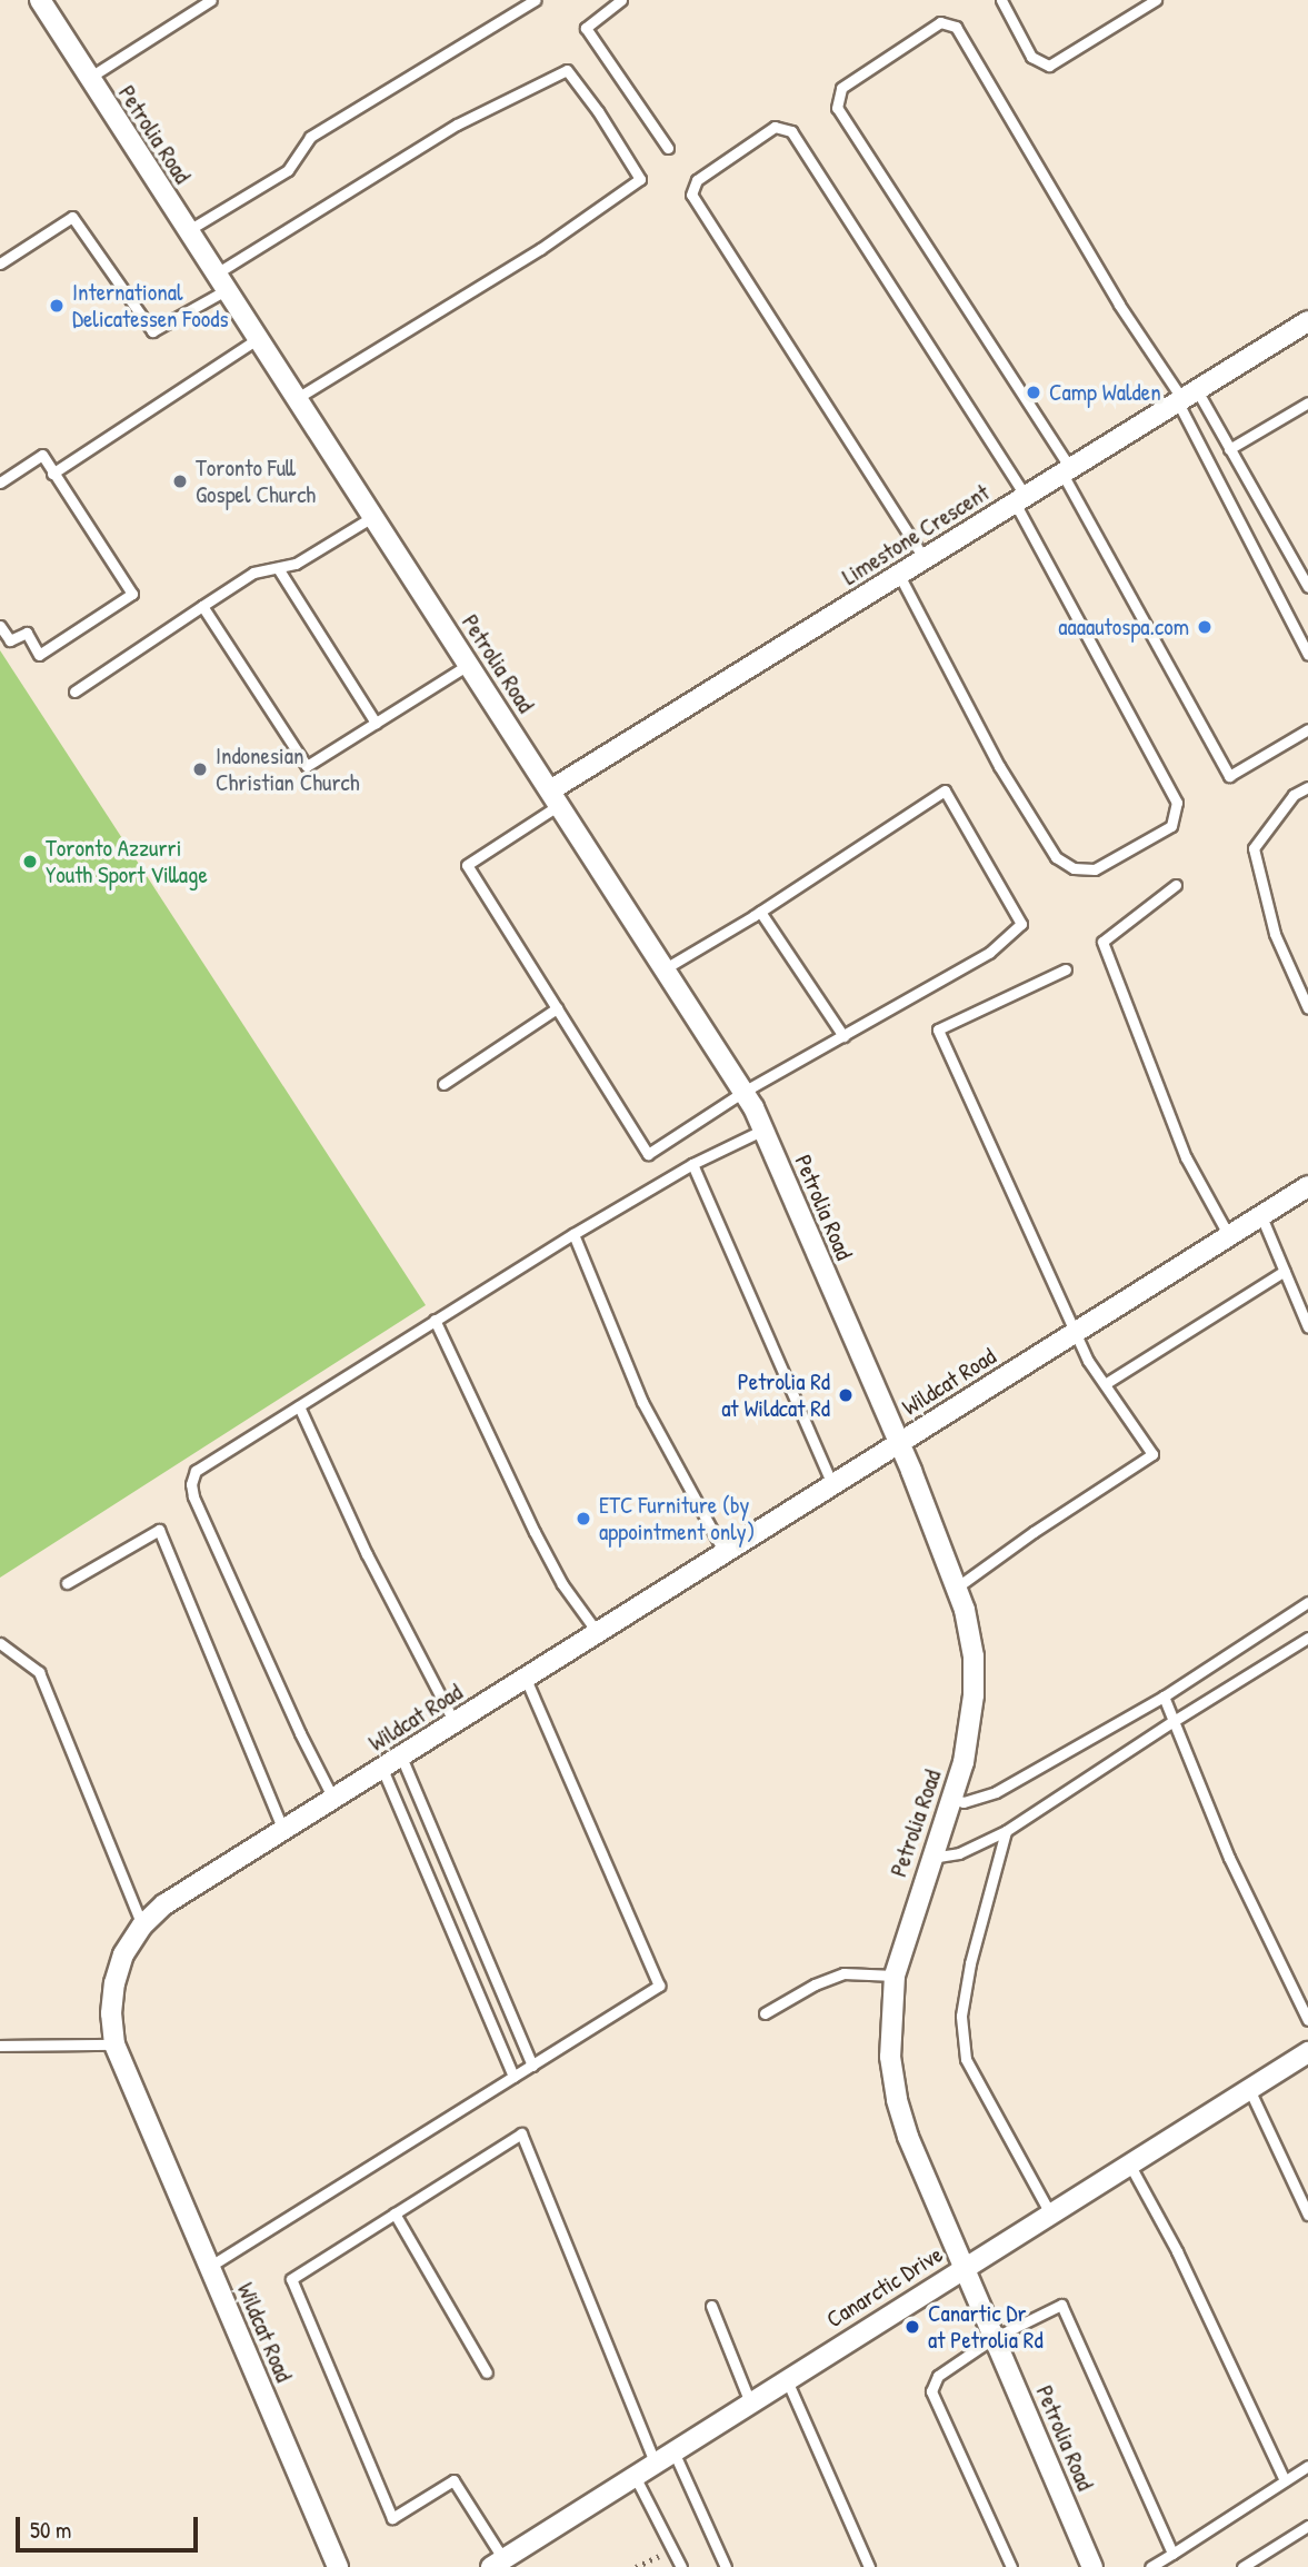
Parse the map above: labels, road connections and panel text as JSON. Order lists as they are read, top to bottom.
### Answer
{
  "streets": {
    "street": [
      "Petrolia Road",
      "Limestone Crescent",
      "Wildcat Road",
      "Canarctic Drive"
    ]
  },
  "crossings": [
    ["Petrolia Road", "Limestone Crescent"],
    ["Petrolia Road", "Wildcat Road"],
    ["Petrolia Road", "Canarctic Drive"]
  ],
  "places": [
    "International Delicatessen Foods",
    "Camp Walden",
    "Toronto Full Gospel Church",
    "aaaautospa.com",
    "Indonesian Christian Church",
    "Toronto Azzurri Youth Sport Village",
    "Petrolia Rd at Wildcat Rd",
    "ETC Furniture (by appointment only)",
    "Canartic Dr at Petrolia Rd"
  ],
  "scale_bar": "50 m"
}
